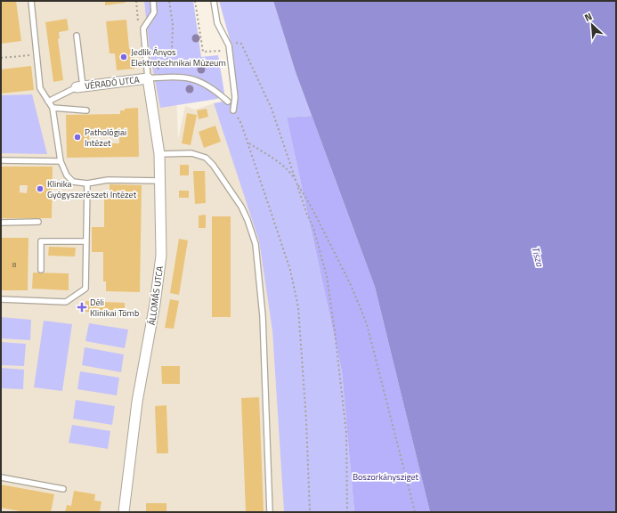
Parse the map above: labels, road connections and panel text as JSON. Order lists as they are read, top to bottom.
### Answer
{
  "streets": {
    "street": ["VÉRADÓ UTCA", "ÁLLOMÁS UTCA"]
  },
  "crossings": [
    ["VÉRADÓ UTCA", "ÁLLOMÁS UTCA"]
  ],
  "water": ["Tisza"],
  "parks": ["Boszorkánysziget"],
  "places": {
    "other": ["Jedlik Ányos Elektrotechnikai Múzeum", "Pathológiai Intézet", "Klinika Gyógyszerészeti Intézet"],
    "health": ["Déli Klinikai Tömb"]
  },
  "house_numbers": ["8"],
  "north": "top left"
}
